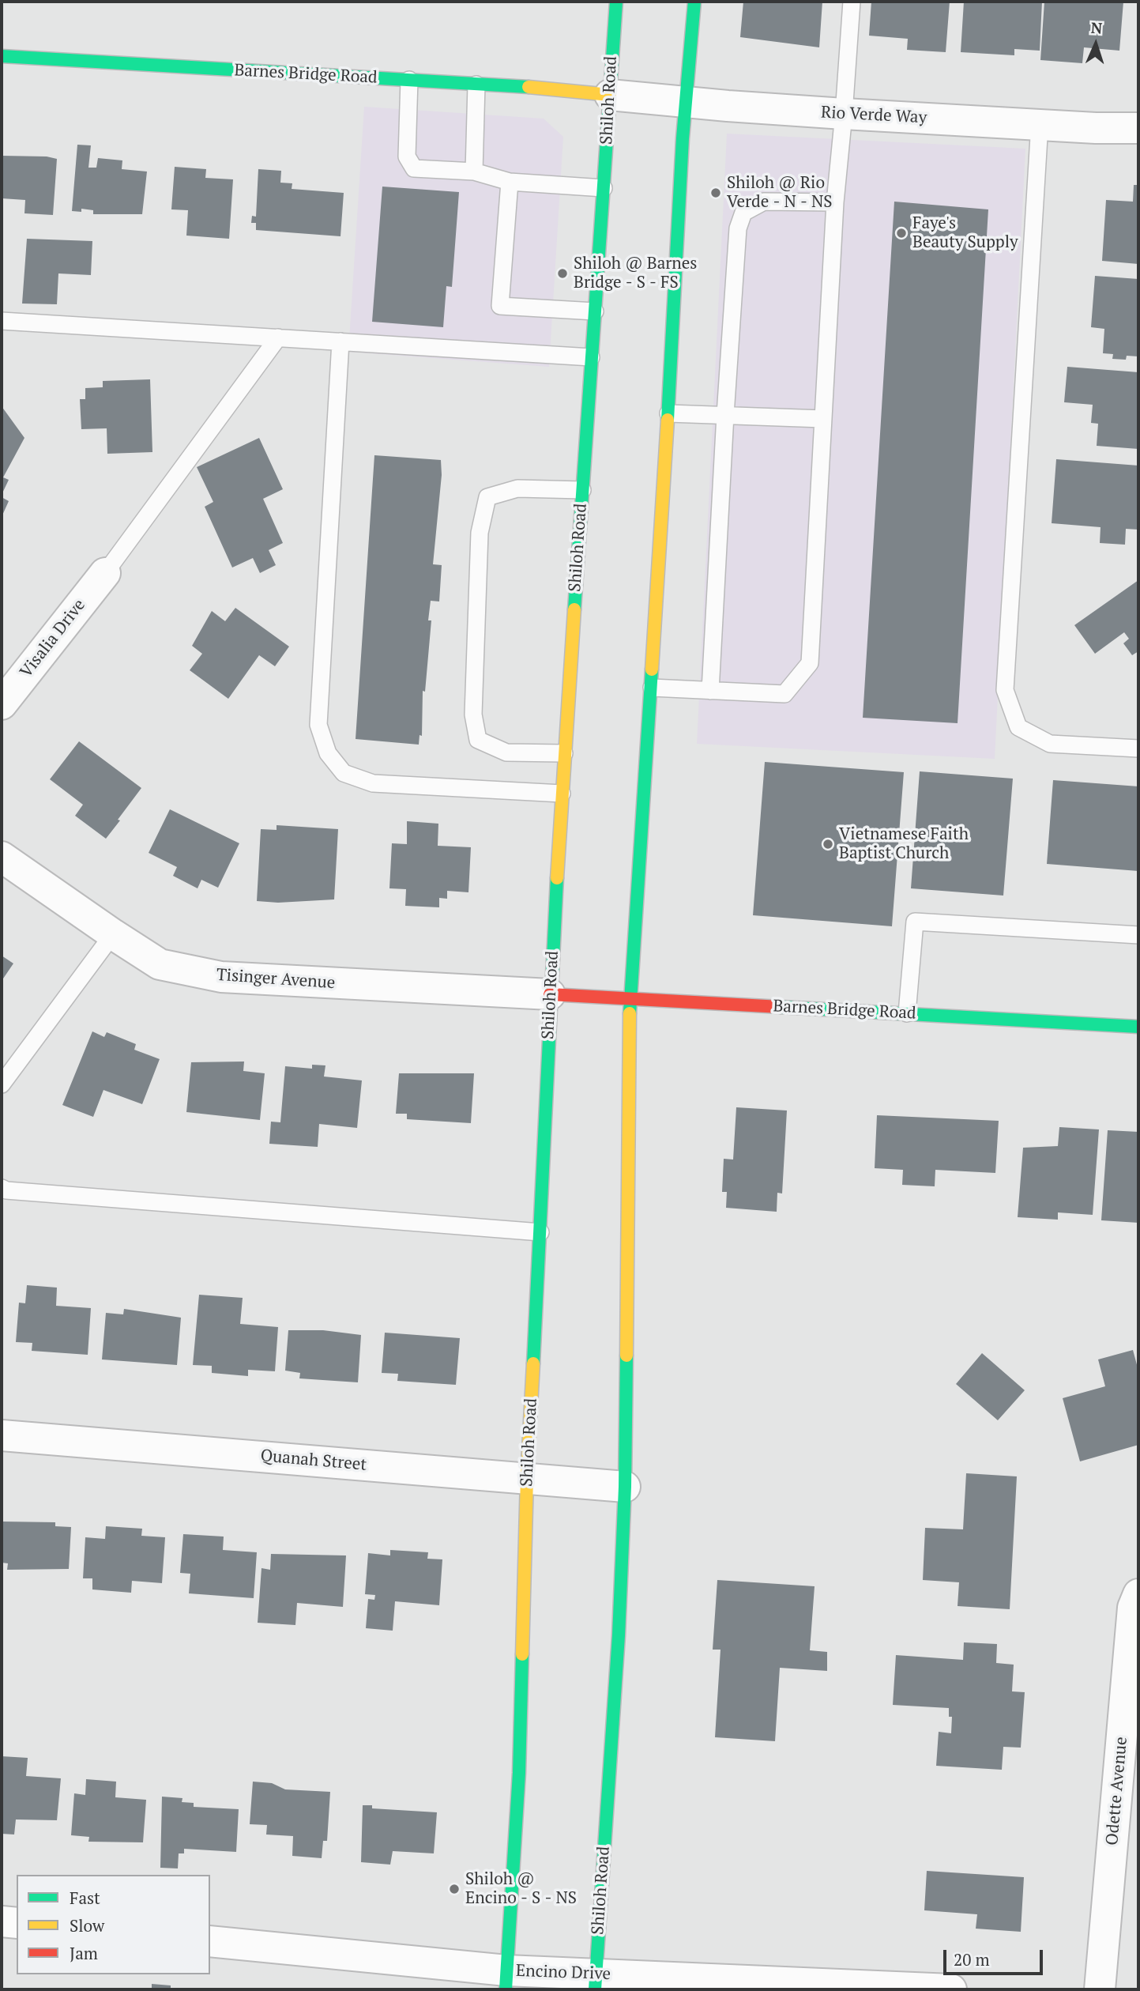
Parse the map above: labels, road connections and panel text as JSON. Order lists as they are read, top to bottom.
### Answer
{
  "streets": {
    "main road": ["Barnes Bridge Road", "Shiloh Road"],
    "street": [
      "Rio Verde Way",
      "Visalia Drive",
      "Tisinger Avenue",
      "Quanah Street",
      "Odette Avenue",
      "Encino Drive"
    ]
  },
  "crossings": [
    ["Barnes Bridge Road", "Shiloh Road"],
    ["Barnes Bridge Road", "Rio Verde Way"],
    ["Barnes Bridge Road", "Tisinger Avenue"],
    ["Shiloh Road", "Rio Verde Way"],
    ["Shiloh Road", "Tisinger Avenue"],
    ["Shiloh Road", "Quanah Street"],
    ["Shiloh Road", "Encino Drive"]
  ],
  "places": [
    "Shiloh @ Rio Verde - N - NS",
    "Faye's Beauty Supply",
    "Shiloh @ Barnes Bridge - S - FS",
    "Vietnamese Faith Baptist Church",
    "Shiloh @ Encino - S - NS"
  ],
  "legend": ["Fast", "Slow", "Jam"],
  "scale_bar": "20 m",
  "north": "top"
}
